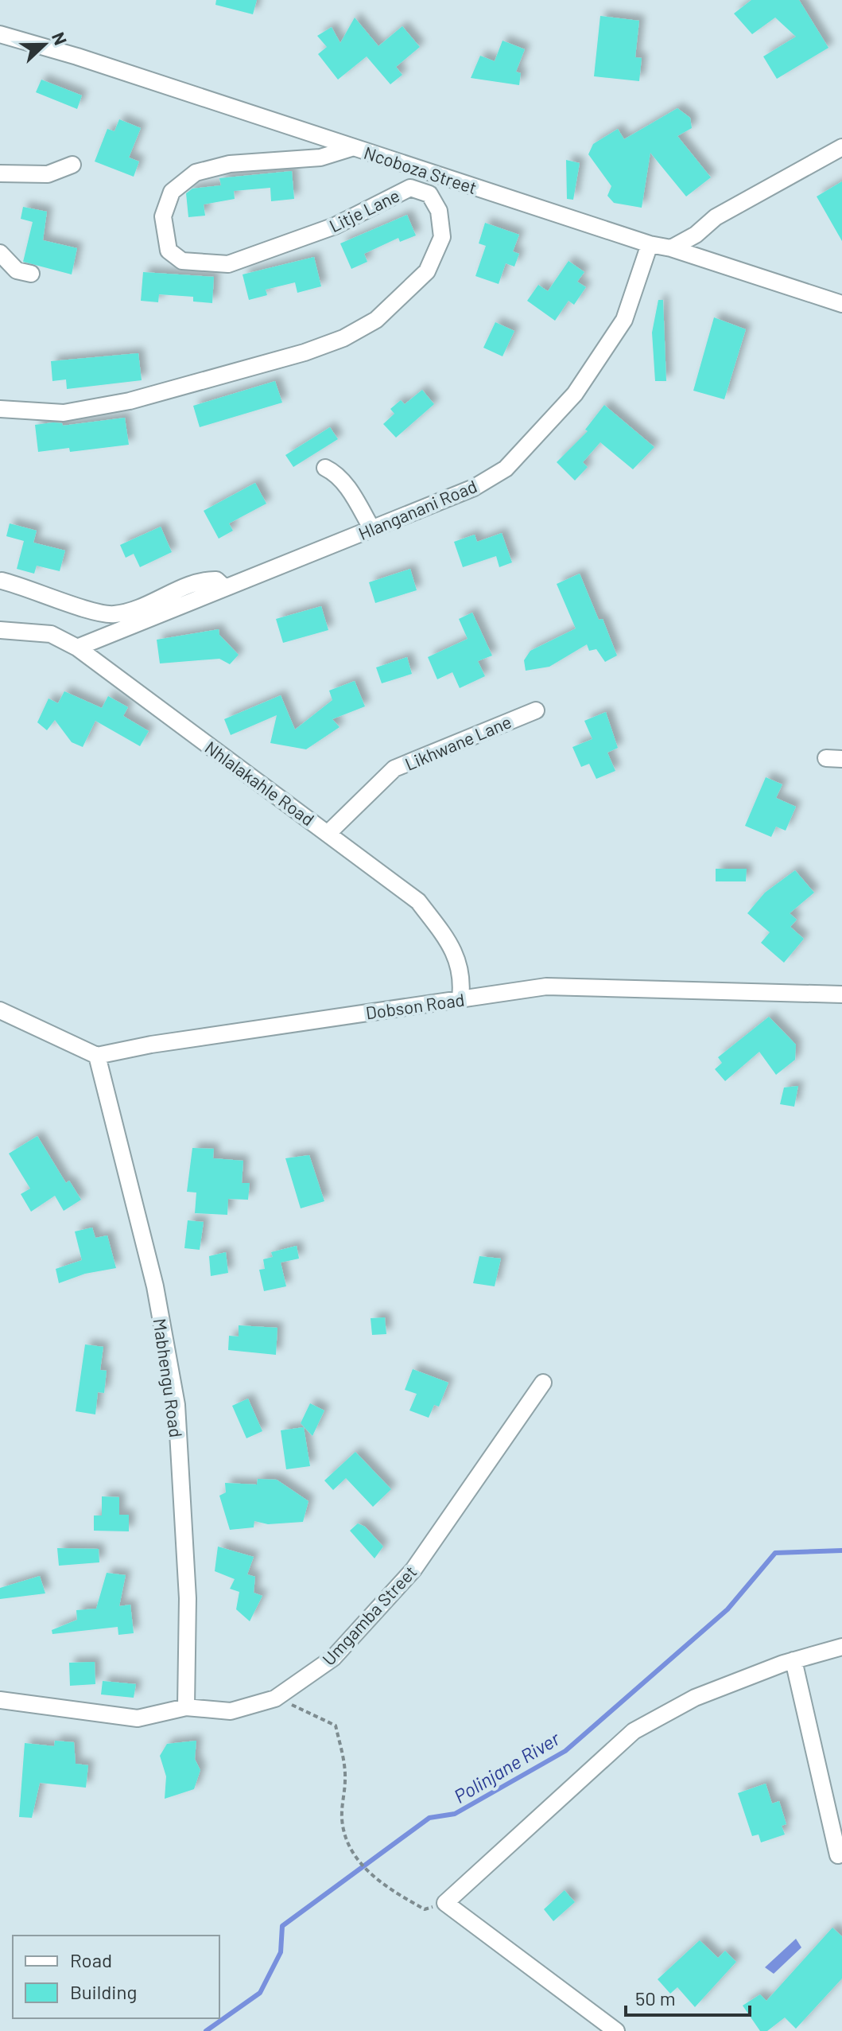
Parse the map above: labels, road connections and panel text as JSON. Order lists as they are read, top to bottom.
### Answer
{
  "streets": {
    "street": [
      "Ncoboza Street",
      "Litje Lane",
      "Hlanganani Road",
      "Likhwane Lane",
      "Nhlalakahle Road",
      "Dobson Road",
      "Mabhengu Road",
      "Umgamba Street"
    ]
  },
  "crossings": [
    ["Ncoboza Street", "Litje Lane"],
    ["Ncoboza Street", "Hlanganani Road"],
    ["Hlanganani Road", "Nhlalakahle Road"],
    ["Likhwane Lane", "Nhlalakahle Road"],
    ["Nhlalakahle Road", "Dobson Road"],
    ["Dobson Road", "Mabhengu Road"],
    ["Mabhengu Road", "Umgamba Street"]
  ],
  "water": ["Polinjane River"],
  "legend": ["Road", "Building"],
  "scale_bar": "50 m",
  "north": "right"
}
